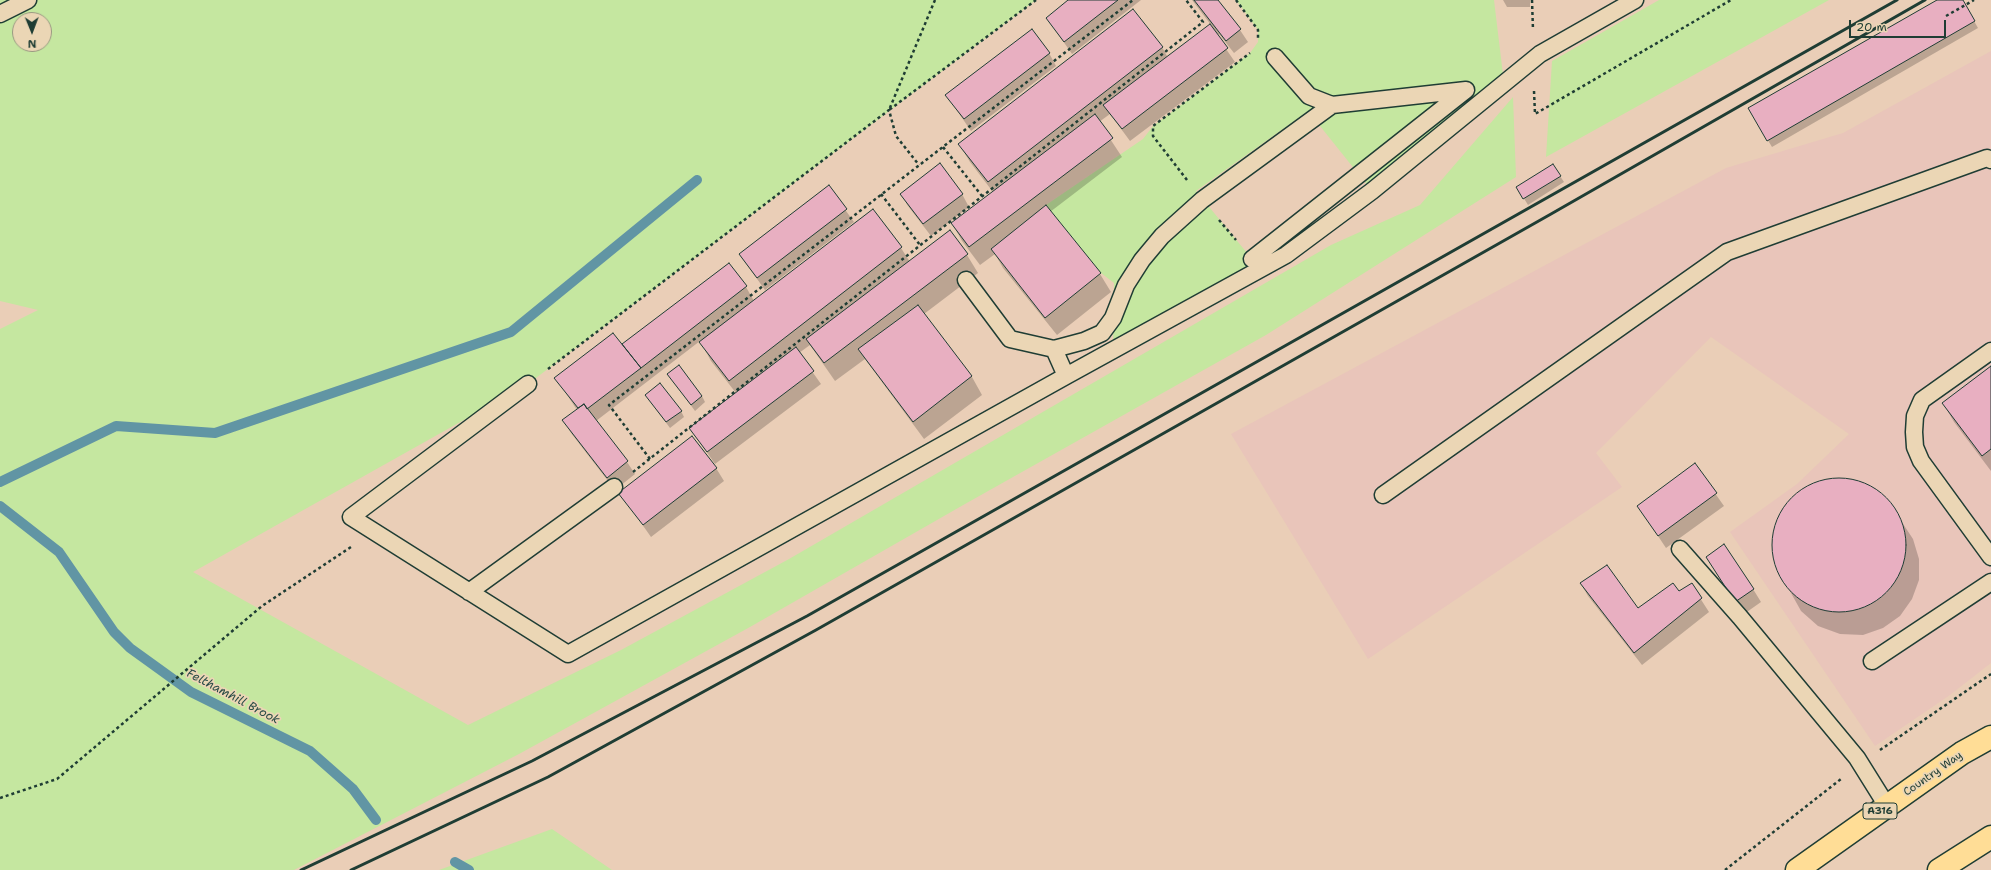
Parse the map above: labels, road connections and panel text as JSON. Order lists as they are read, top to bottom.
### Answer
{
  "streets": {
    "highway": ["Country Way", "A316"]
  },
  "water": ["Felthamhill Brook"],
  "scale_bar": "20 m",
  "north": "bottom"
}
